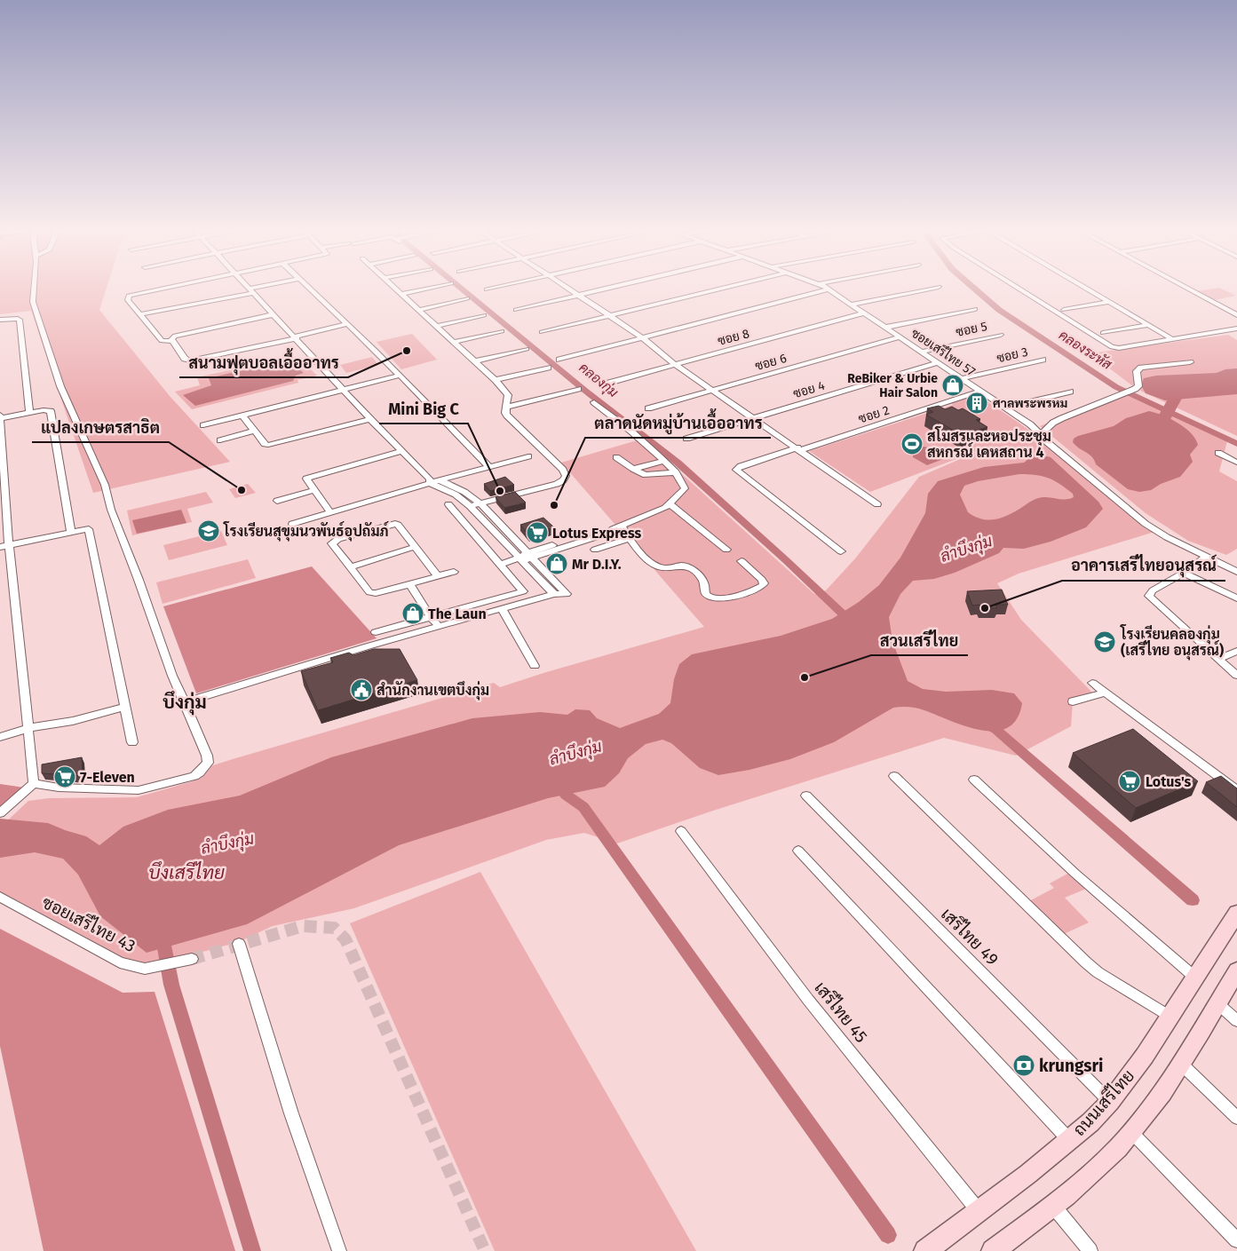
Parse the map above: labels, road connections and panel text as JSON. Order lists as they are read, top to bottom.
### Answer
{
  "streets": {
    "main road": ["ถนนเสรีไทย"],
    "street": [
      "ซอย 5",
      "ซอย 8",
      "ซอยเสรีไทย 57",
      "ซอย 3",
      "ซอย 6",
      "ซอย 4",
      "ซอย 2",
      "ซอยเสรีไทย 43",
      "เสรีไทย 49",
      "เสรีไทย 45"
    ]
  },
  "crossings": [
    ["ซอย 5", "ซอยเสรีไทย 57"],
    ["ซอย 8", "ซอยเสรีไทย 57"],
    ["ซอยเสรีไทย 57", "ซอย 3"],
    ["ซอยเสรีไทย 57", "ซอย 6"],
    ["ซอยเสรีไทย 57", "ซอย 4"],
    ["ซอยเสรีไทย 57", "ซอย 2"],
    ["เสรีไทย 49", "ถนนเสรีไทย"],
    ["เสรีไทย 45", "ถนนเสรีไทย"]
  ],
  "districts": ["บึงกุ่ม"],
  "water": [
    "คลองระหัส",
    "คลองกุ่ม",
    "ลำบึงกุ่ม",
    "บึงเสรีไทย"
  ],
  "places": {
    "other": [
      "สนามฟุตบอลเอื้ออาทร",
      "แปลงเกษตรสาธิต",
      "Mini Big C",
      "ตลาดนัดหมู่บ้านเอื้ออาทร",
      "อาคารเสรีไทยอนุสรณ์",
      "สวนเสรีไทย"
    ],
    "shop": ["ReBiker & Urbie Hair Salon", "Mr D.I.Y.", "The Laun"],
    "building": ["ศาลพระพรหม"],
    "sports": ["สโมสรและหอประชุม สหกรณ์ เคหสถาน 4"],
    "school or university": ["โรงเรียนสุขุมนวพันธ์อุปถัมภ์", "โรงเรียนคลองกุ่ม (เสรีไทย อนุสรณ์)"],
    "supermarket": ["Lotus Express", "7-Eleven", "Lotus's"],
    "public building": ["สำนักงานเขตบึงกุ่ม"],
    "bank": ["krungsri"]
  }
}
